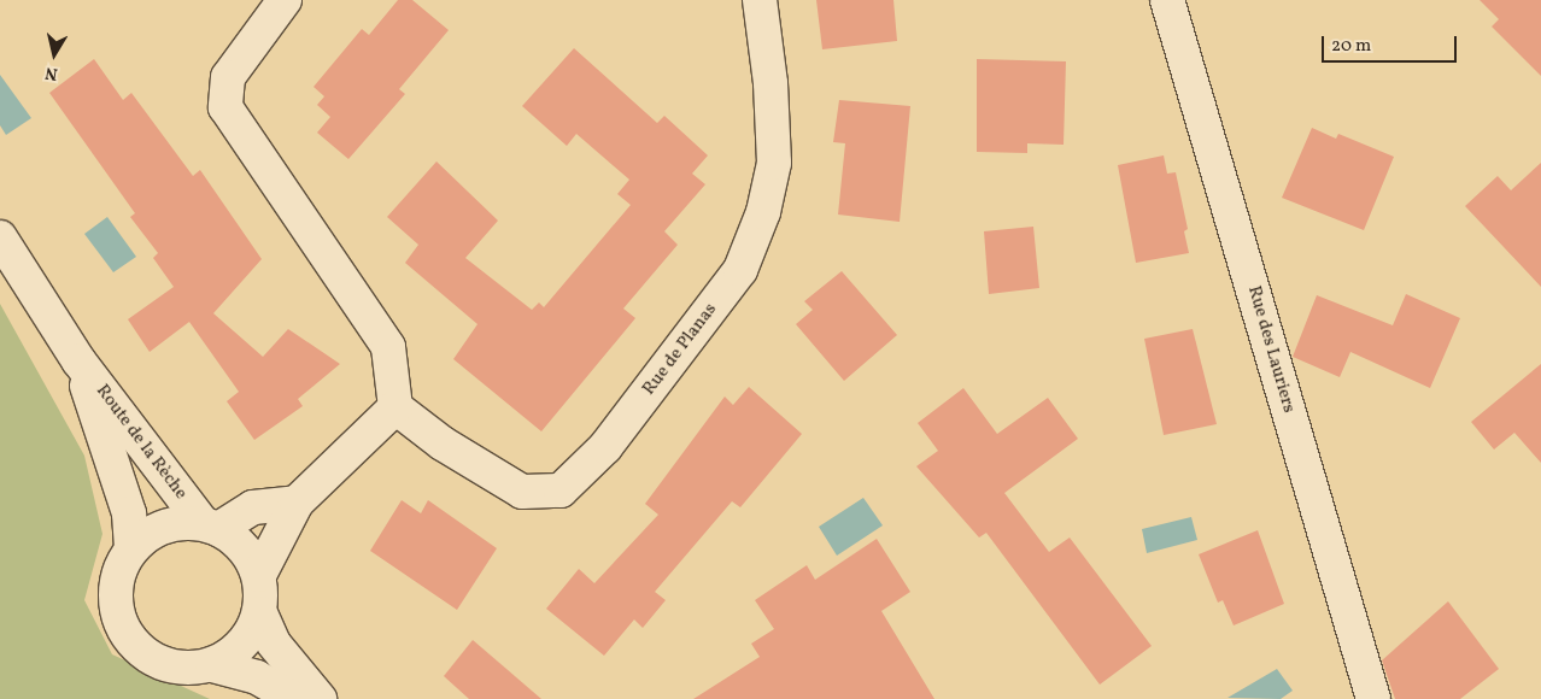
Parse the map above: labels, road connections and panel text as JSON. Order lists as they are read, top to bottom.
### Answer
{
  "streets": {
    "street": ["Rue de Planas", "Rue des Lauriers", "Route de la Rèche"]
  },
  "scale_bar": "20 m",
  "north": "bottom"
}
